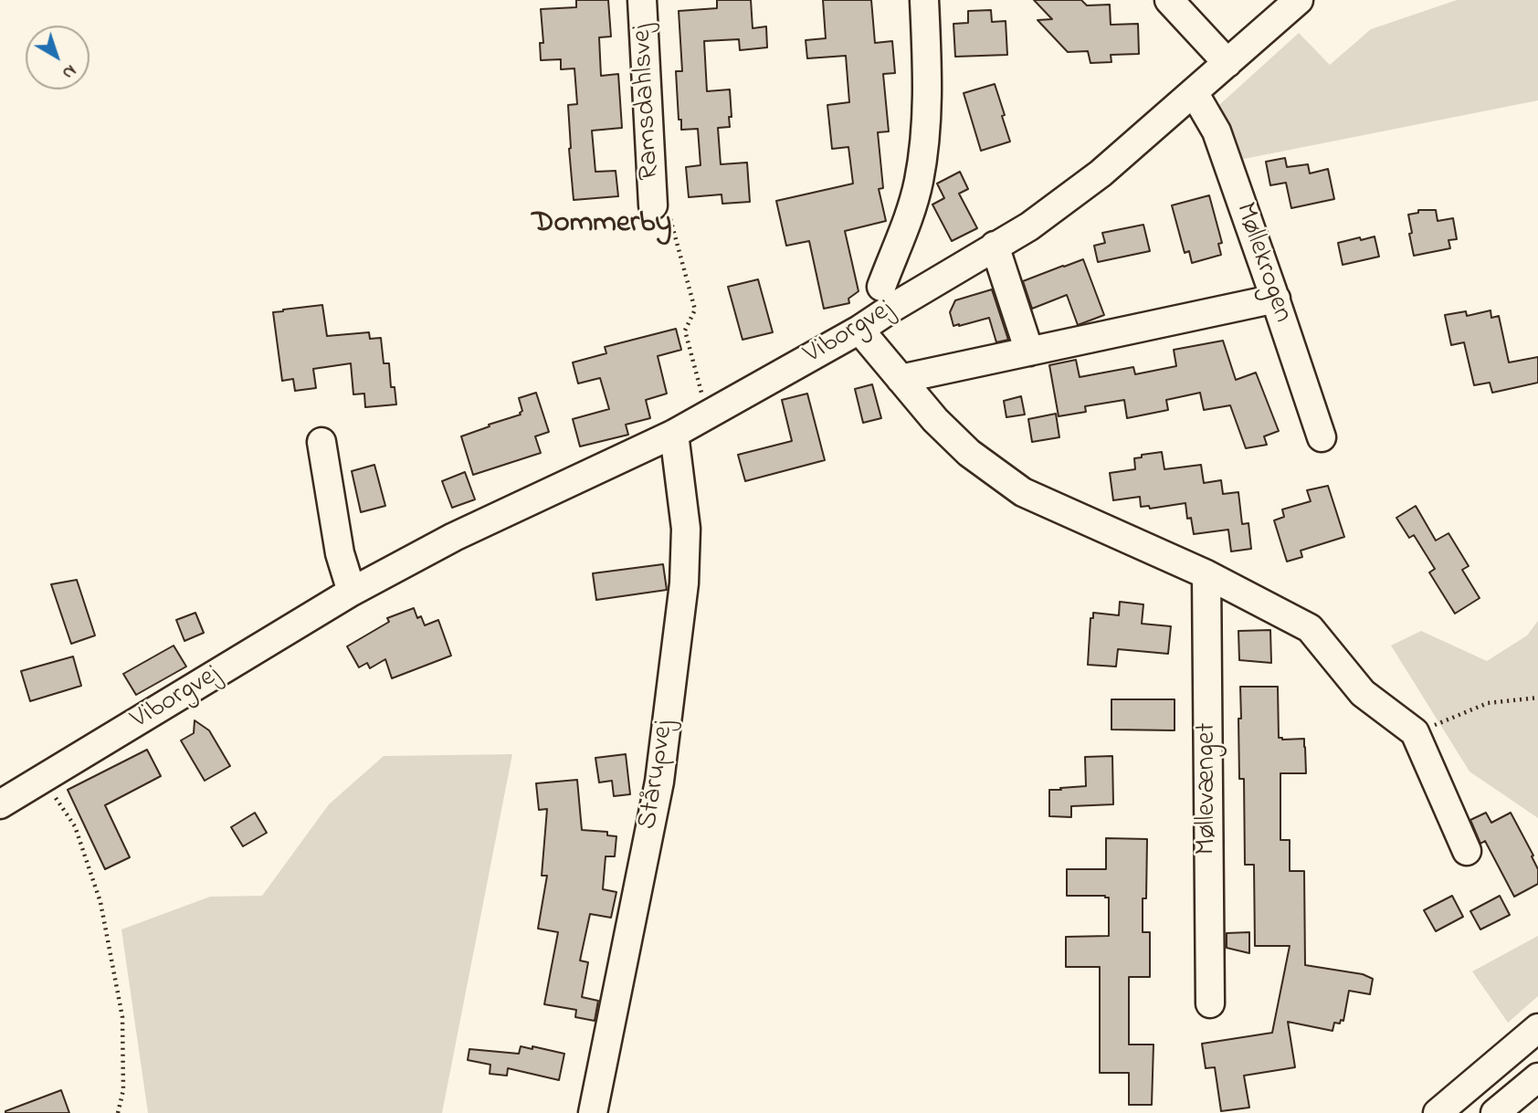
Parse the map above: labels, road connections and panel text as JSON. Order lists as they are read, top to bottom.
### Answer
{
  "streets": {
    "street": [
      "Ramsdahlsvej",
      "Møllekrogen",
      "Viborgvej",
      "Stårupvej",
      "Møllevænget"
    ]
  },
  "crossings": [
    ["Møllekrogen", "Viborgvej"],
    ["Viborgvej", "Stårupvej"]
  ],
  "districts": ["Dommerby"],
  "north": "bottom right"
}
